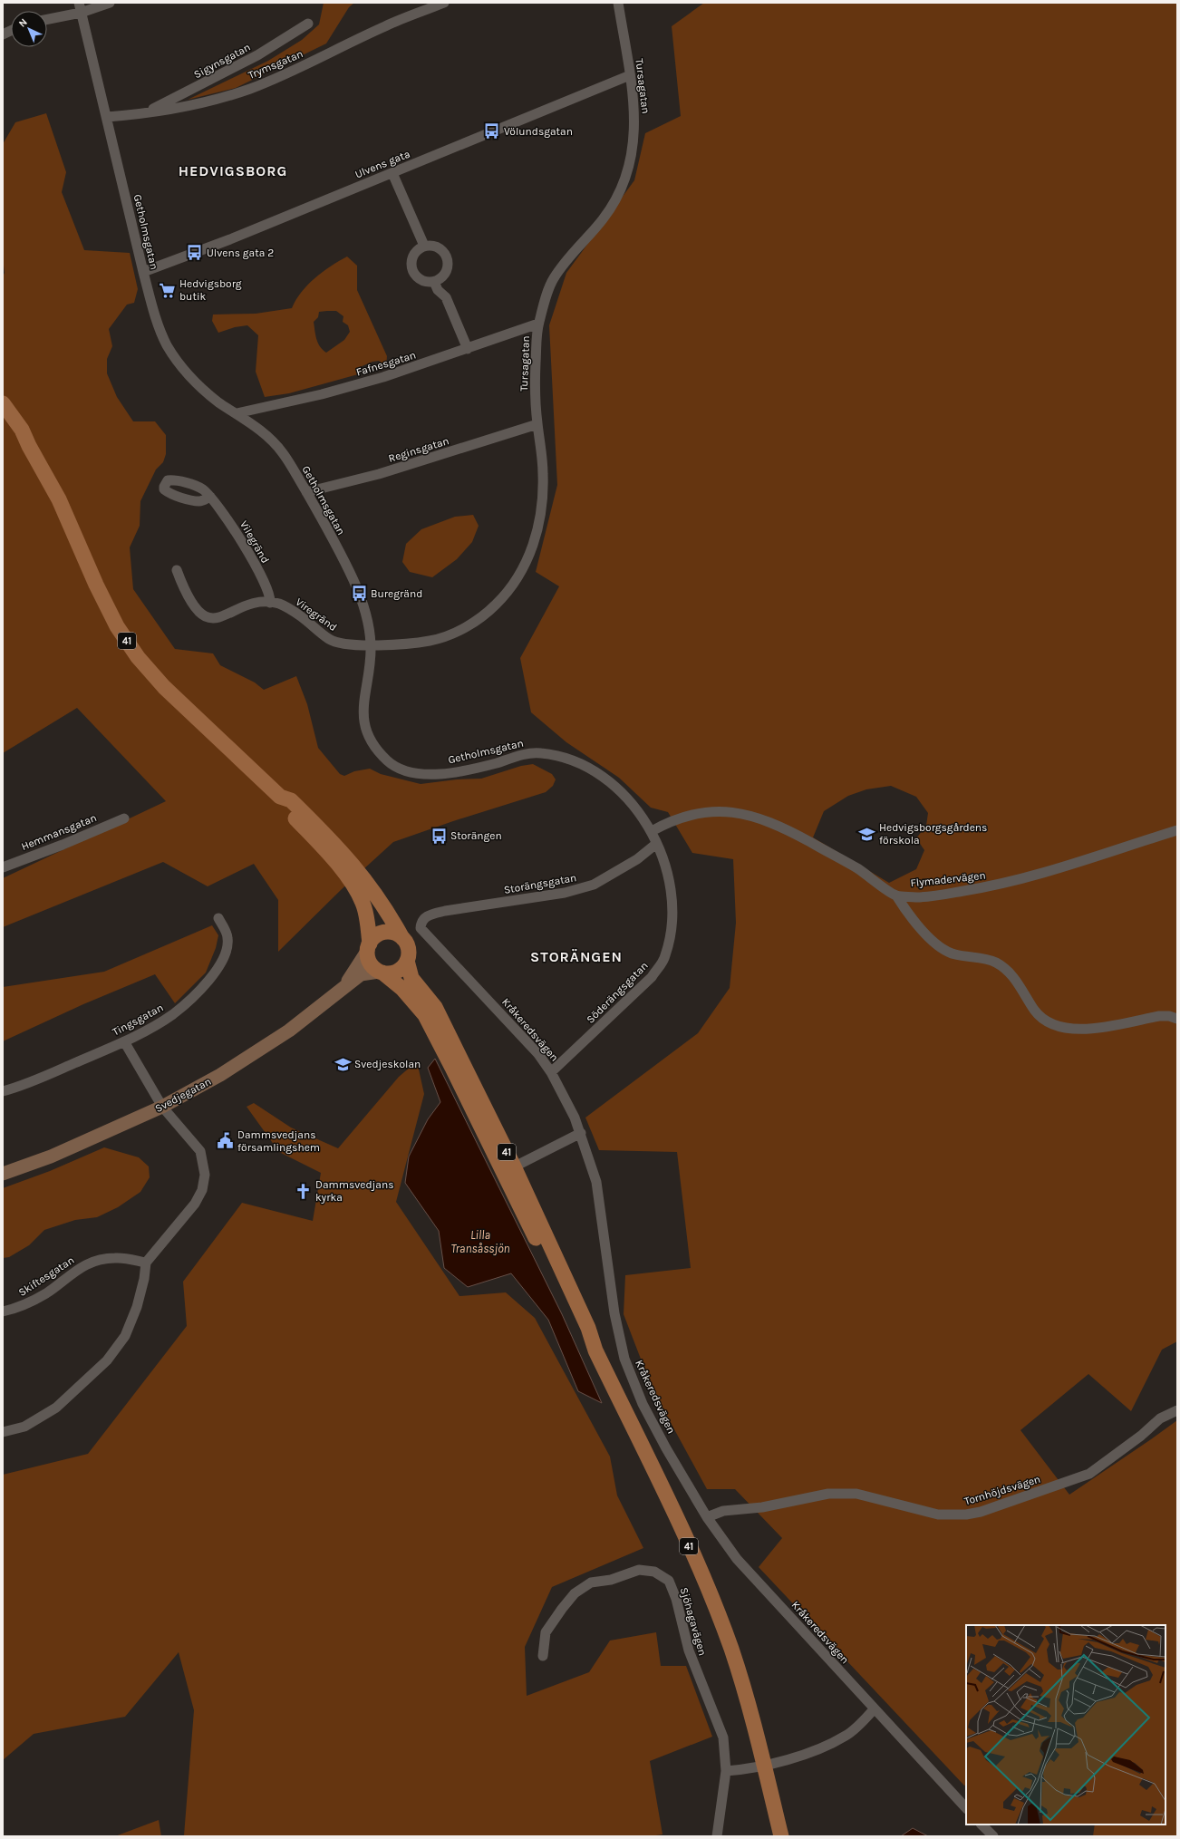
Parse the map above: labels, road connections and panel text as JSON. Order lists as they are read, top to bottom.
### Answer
{
  "streets": {
    "main road": ["41"],
    "street": [
      "Sigynsgatan",
      "Trymsgatan",
      "Tursagatan",
      "Ulvens gata",
      "Getholmsgatan",
      "Fafnesgatan",
      "Reginsgatan",
      "Vilegränd",
      "Viregränd",
      "Hemmansgatan",
      "Flymadervägen",
      "Storängsgatan",
      "Söderängsgatan",
      "Tingsgatan",
      "Kråkeredsvägen",
      "Svedjegatan",
      "Skiftesgatan",
      "Tornhöjdsvägen",
      "Sjöhagavägen"
    ]
  },
  "crossings": [
    ["Sigynsgatan", "Trymsgatan"],
    ["Trymsgatan", "Getholmsgatan"],
    ["Tursagatan", "Ulvens gata"],
    ["Tursagatan", "Getholmsgatan"],
    ["Tursagatan", "Fafnesgatan"],
    ["Tursagatan", "Reginsgatan"],
    ["Tursagatan", "Viregränd"],
    ["Ulvens gata", "Getholmsgatan"],
    ["Getholmsgatan", "Fafnesgatan"],
    ["Getholmsgatan", "Reginsgatan"],
    ["Getholmsgatan", "Viregränd"],
    ["Getholmsgatan", "Flymadervägen"],
    ["Getholmsgatan", "Söderängsgatan"],
    ["Vilegränd", "Viregränd"],
    ["41", "Svedjegatan"],
    ["Flymadervägen", "Söderängsgatan"],
    ["Storängsgatan", "Söderängsgatan"],
    ["Storängsgatan", "Kråkeredsvägen"],
    ["Söderängsgatan", "Kråkeredsvägen"],
    ["Kråkeredsvägen", "Tornhöjdsvägen"]
  ],
  "districts": ["HEDVIGSBORG", "STORÄNGEN"],
  "water": ["Lilla Transåssjön"],
  "places": {
    "bus stop": [
      "Völundsgatan",
      "Ulvens gata 2",
      "Buregränd",
      "Storängen"
    ],
    "supermarket": ["Hedvigsborg butik"],
    "school or university": ["Hedvigsborgsgårdens förskola", "Svedjeskolan"],
    "public building": ["Dammsvedjans församlingshem"],
    "church": ["Dammsvedjans kyrka"]
  },
  "north": "top left"
}
